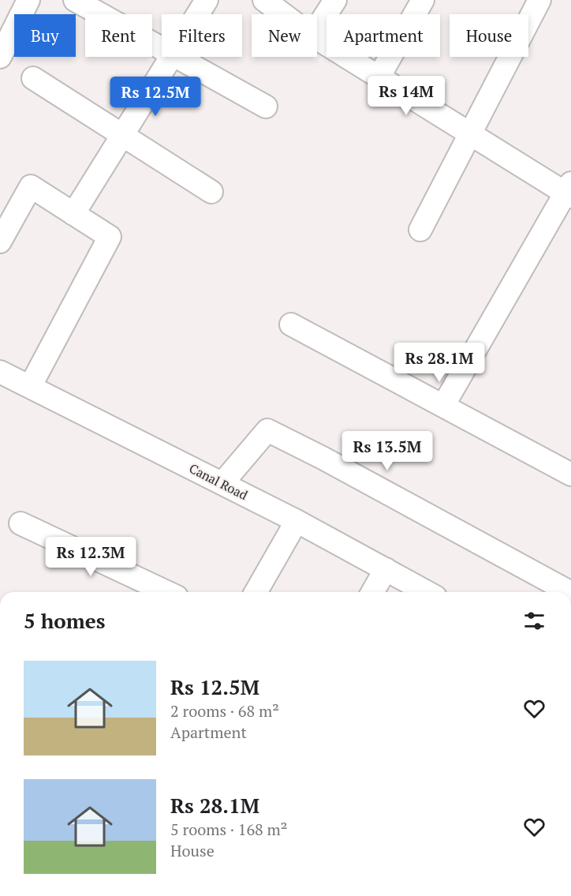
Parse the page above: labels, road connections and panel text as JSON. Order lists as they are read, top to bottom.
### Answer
{
  "streets": {
    "street": ["Canal Road"]
  },
  "page": {
    "chip": [
      "Buy",
      "Rent",
      "Filters",
      "New",
      "Apartment",
      "House"
    ],
    "price": [
      "Rs 14M",
      "Rs 12.5M",
      "Rs 28.1M",
      "Rs 13.5M",
      "Rs 12.3M"
    ],
    "heading": "5 homes",
    "list": [
      {
        "name": "Rs 12.5M",
        "note": "2 rooms · 68 m² · Apartment"
      },
      {
        "name": "Rs 28.1M",
        "note": "5 rooms · 168 m² · House"
      }
    ]
  }
}
